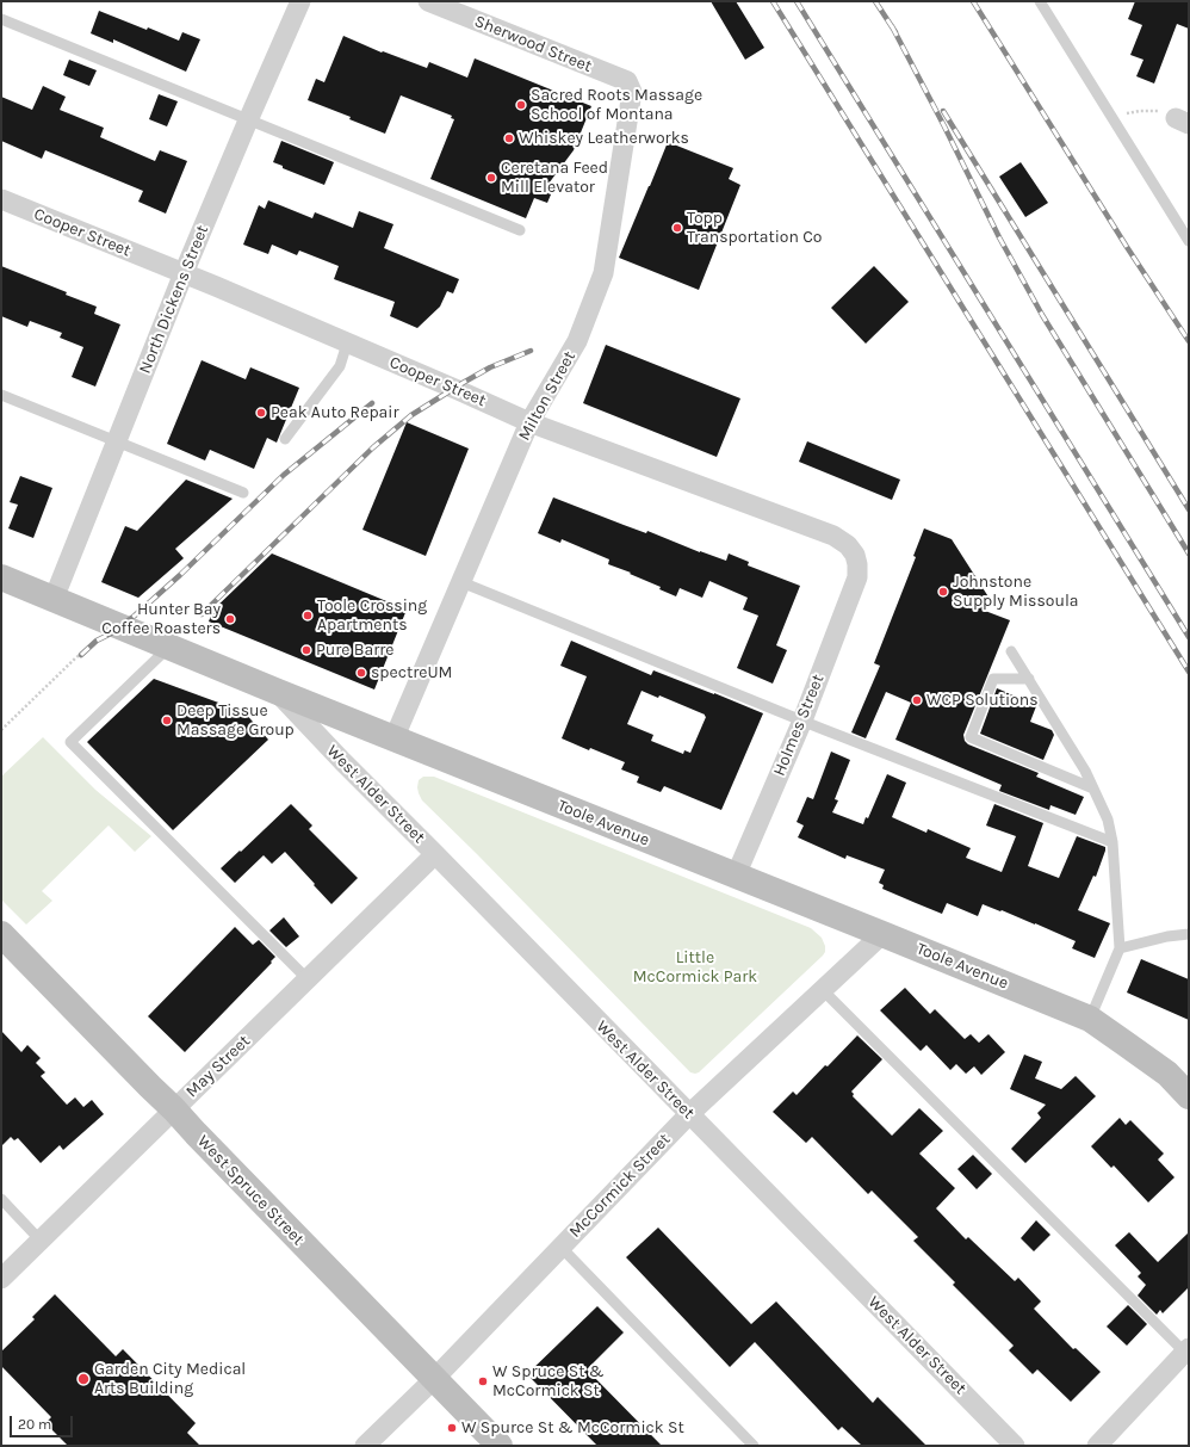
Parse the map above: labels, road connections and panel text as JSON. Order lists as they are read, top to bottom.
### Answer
{
  "streets": {
    "street": [
      "Sherwood Street",
      "Cooper Street",
      "North Dickens Street",
      "Milton Street",
      "Holmes Street",
      "West Alder Street",
      "Toole Avenue",
      "May Street",
      "McCormick Street",
      "West Spruce Street"
    ]
  },
  "crossings": [
    ["Sherwood Street", "Milton Street"],
    ["Cooper Street", "North Dickens Street"],
    ["Cooper Street", "Milton Street"],
    ["Cooper Street", "Holmes Street"],
    ["North Dickens Street", "Toole Avenue"],
    ["Milton Street", "Toole Avenue"],
    ["Holmes Street", "Toole Avenue"],
    ["West Alder Street", "Toole Avenue"],
    ["West Alder Street", "May Street"],
    ["West Alder Street", "McCormick Street"],
    ["Toole Avenue", "McCormick Street"],
    ["May Street", "West Spruce Street"],
    ["McCormick Street", "West Spruce Street"]
  ],
  "parks": ["Little McCormick Park"],
  "places": [
    "Sacred Roots Massage School of Montana",
    "Whiskey Leatherworks",
    "Ceretana Feed Mill Elevator",
    "Topp Transportation Co",
    "Peak Auto Repair",
    "Johnstone Supply Missoula",
    "Toole Crossing Apartments",
    "Hunter Bay Coffee Roasters",
    "Pure Barre",
    "spectreUM",
    "WCP Solutions",
    "Deep Tissue Massage Group",
    "Garden City Medical Arts Building",
    "W Spruce St & McCormick St",
    "W Spurce St & McCormick St"
  ],
  "scale_bar": "20 m"
}
